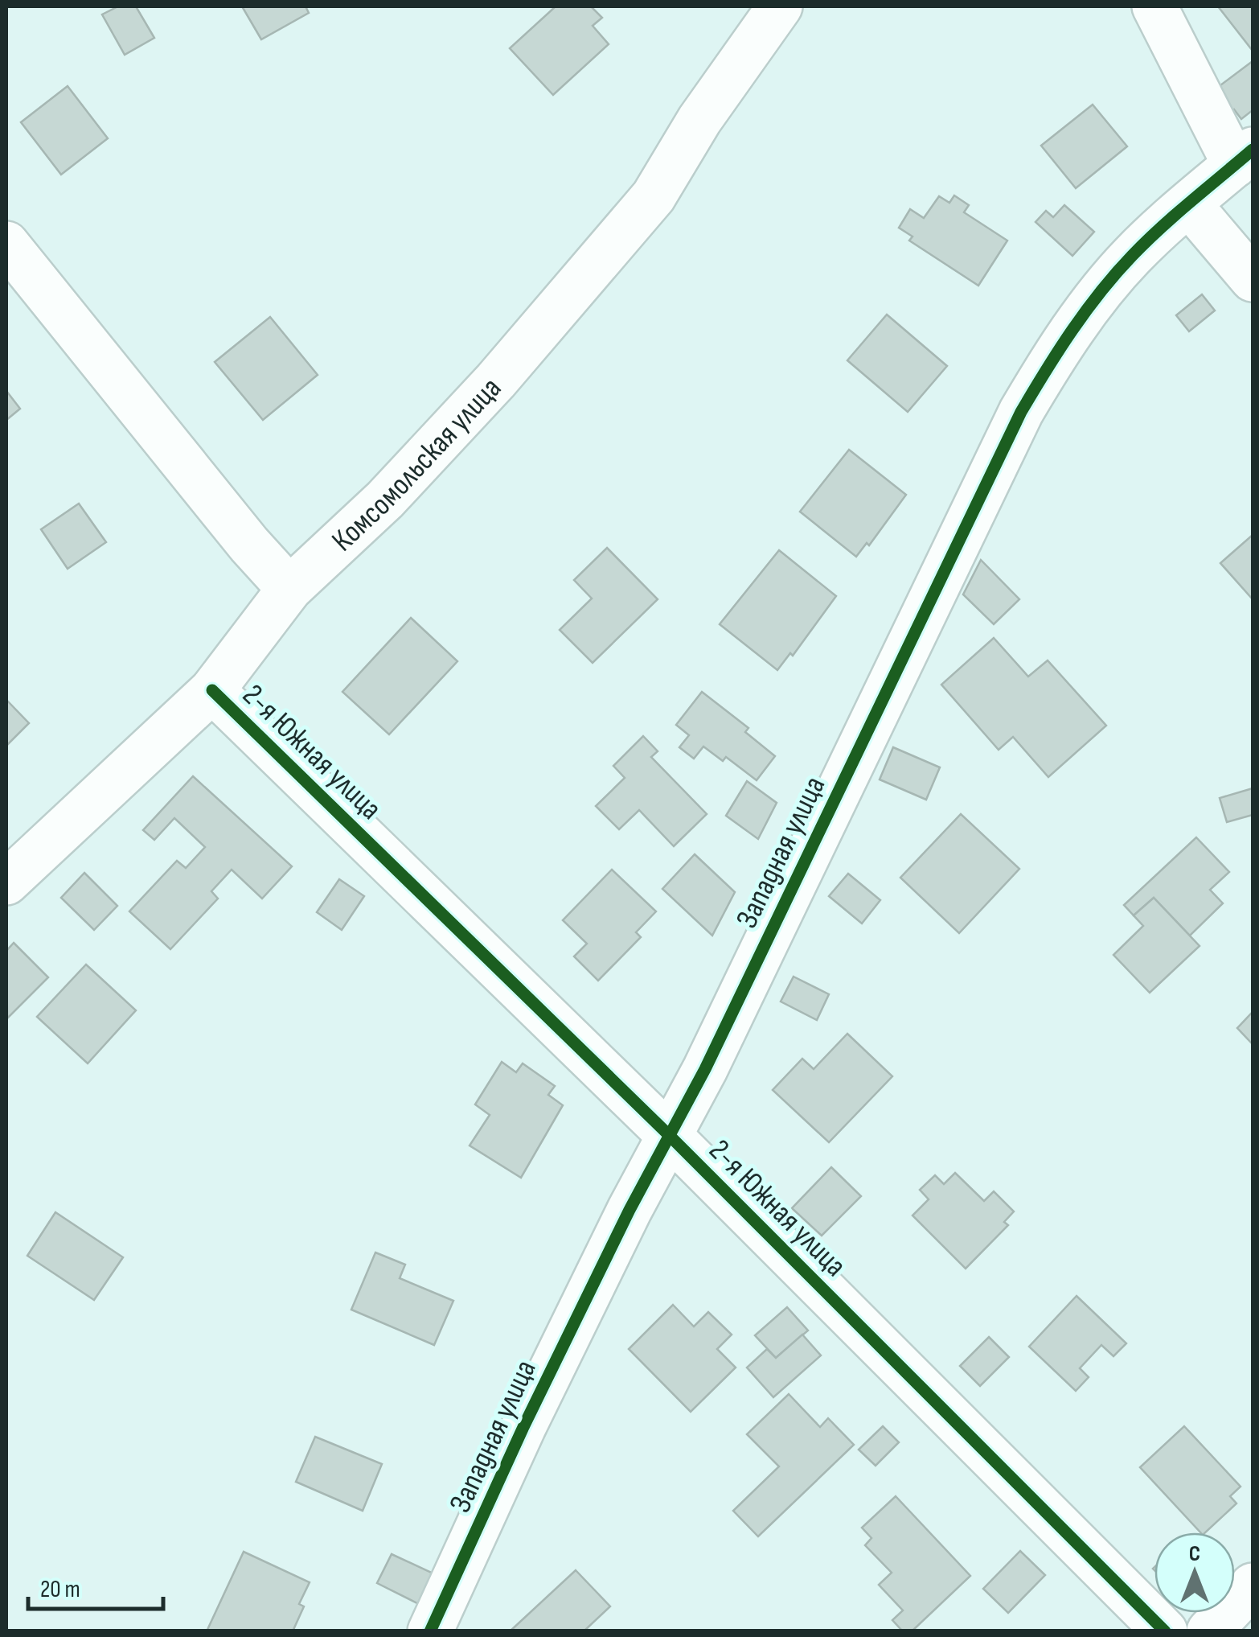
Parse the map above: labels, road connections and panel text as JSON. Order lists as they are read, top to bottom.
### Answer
{
  "streets": {
    "street": ["Комсомольская улица", "2-я Южная улица", "Западная улица"]
  },
  "crossings": [
    ["Комсомольская улица", "2-я Южная улица"],
    ["2-я Южная улица", "Западная улица"]
  ],
  "scale_bar": "20 m",
  "north": "top"
}
